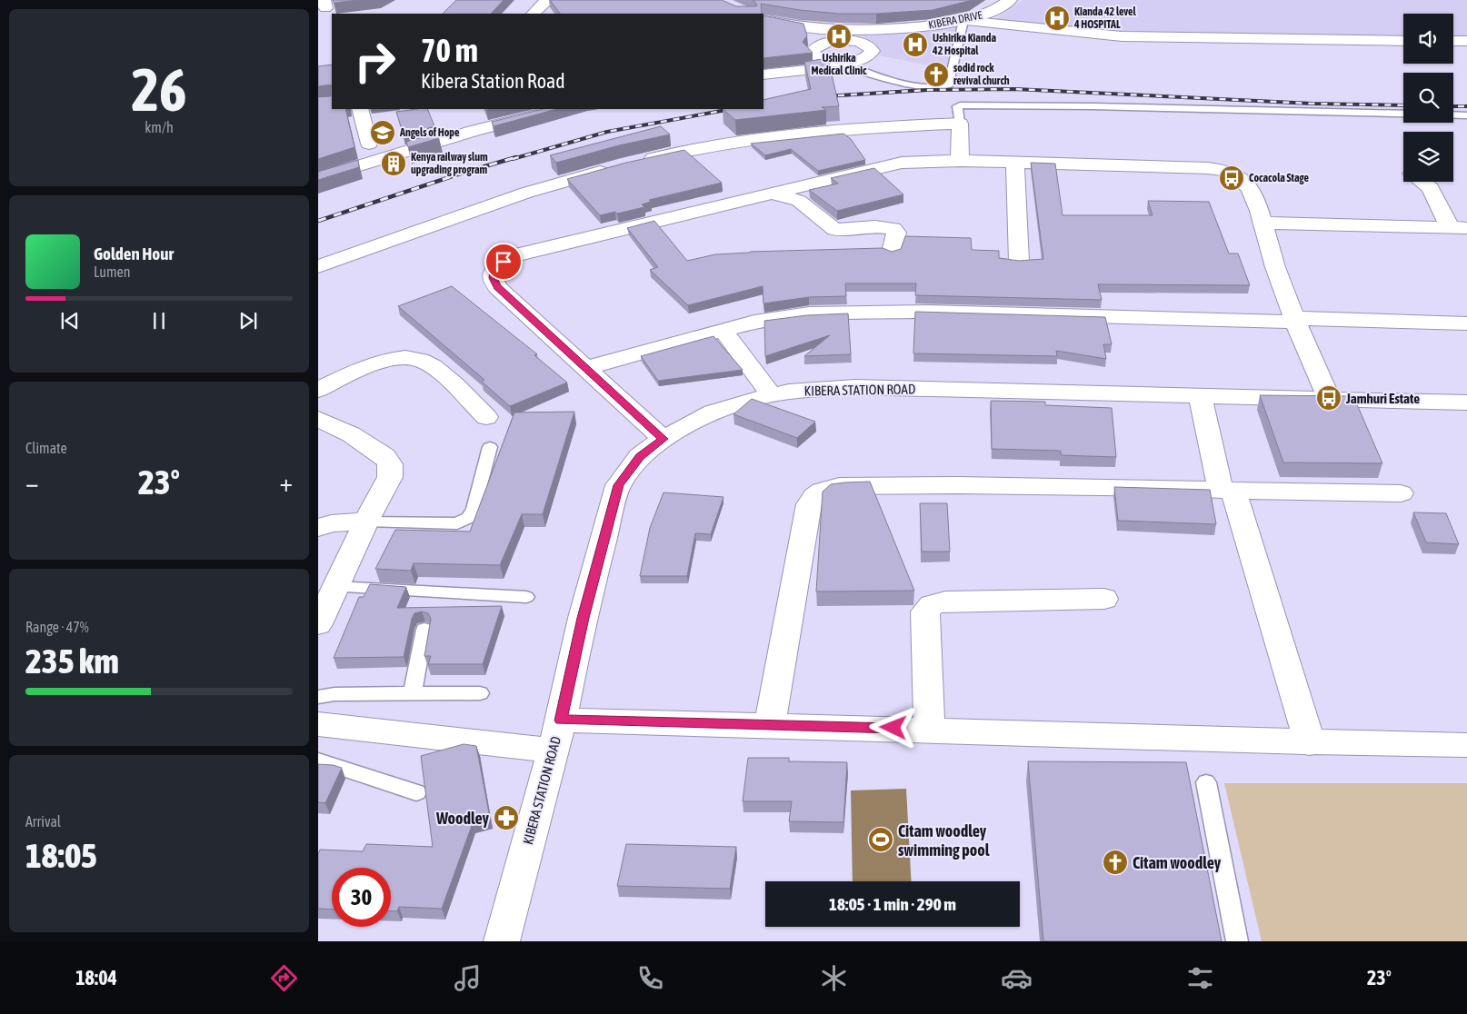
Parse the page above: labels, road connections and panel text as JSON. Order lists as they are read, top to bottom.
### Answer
{
  "streets": {
    "street": ["KIBERA DRIVE", "KIBERA STATION ROAD"]
  },
  "places": {
    "hospital": ["Kianda 42 level 4 HOSPITAL", "Ushirika Medical Clinic", "Ushirika Kianda 42 Hospital"],
    "church": ["sodid rock revival church", "Citam woodley"],
    "school or university": ["Angels of Hope"],
    "building": ["Kenya railway slum upgrading program"],
    "bus stop": ["Cocacola Stage", "Jamhuri Estate"],
    "pharmacy": ["Woodley"],
    "sports": ["Citam woodley swimming pool"]
  },
  "page": {
    "tile": [
      ["26", "km/h"],
      "Climate",
      ["Range · 47%", "235 km"],
      ["Arrival", "18:05"]
    ],
    "turn": ["70 m", "Kibera Station Road"],
    "song": ["Golden Hour", "Lumen"],
    "heat": ["−", "23°", "+"],
    "limit": "30",
    "trip": "18:05 · 1 min · 290 m",
    "tabs": ["18:04", "23°"]
  }
}
